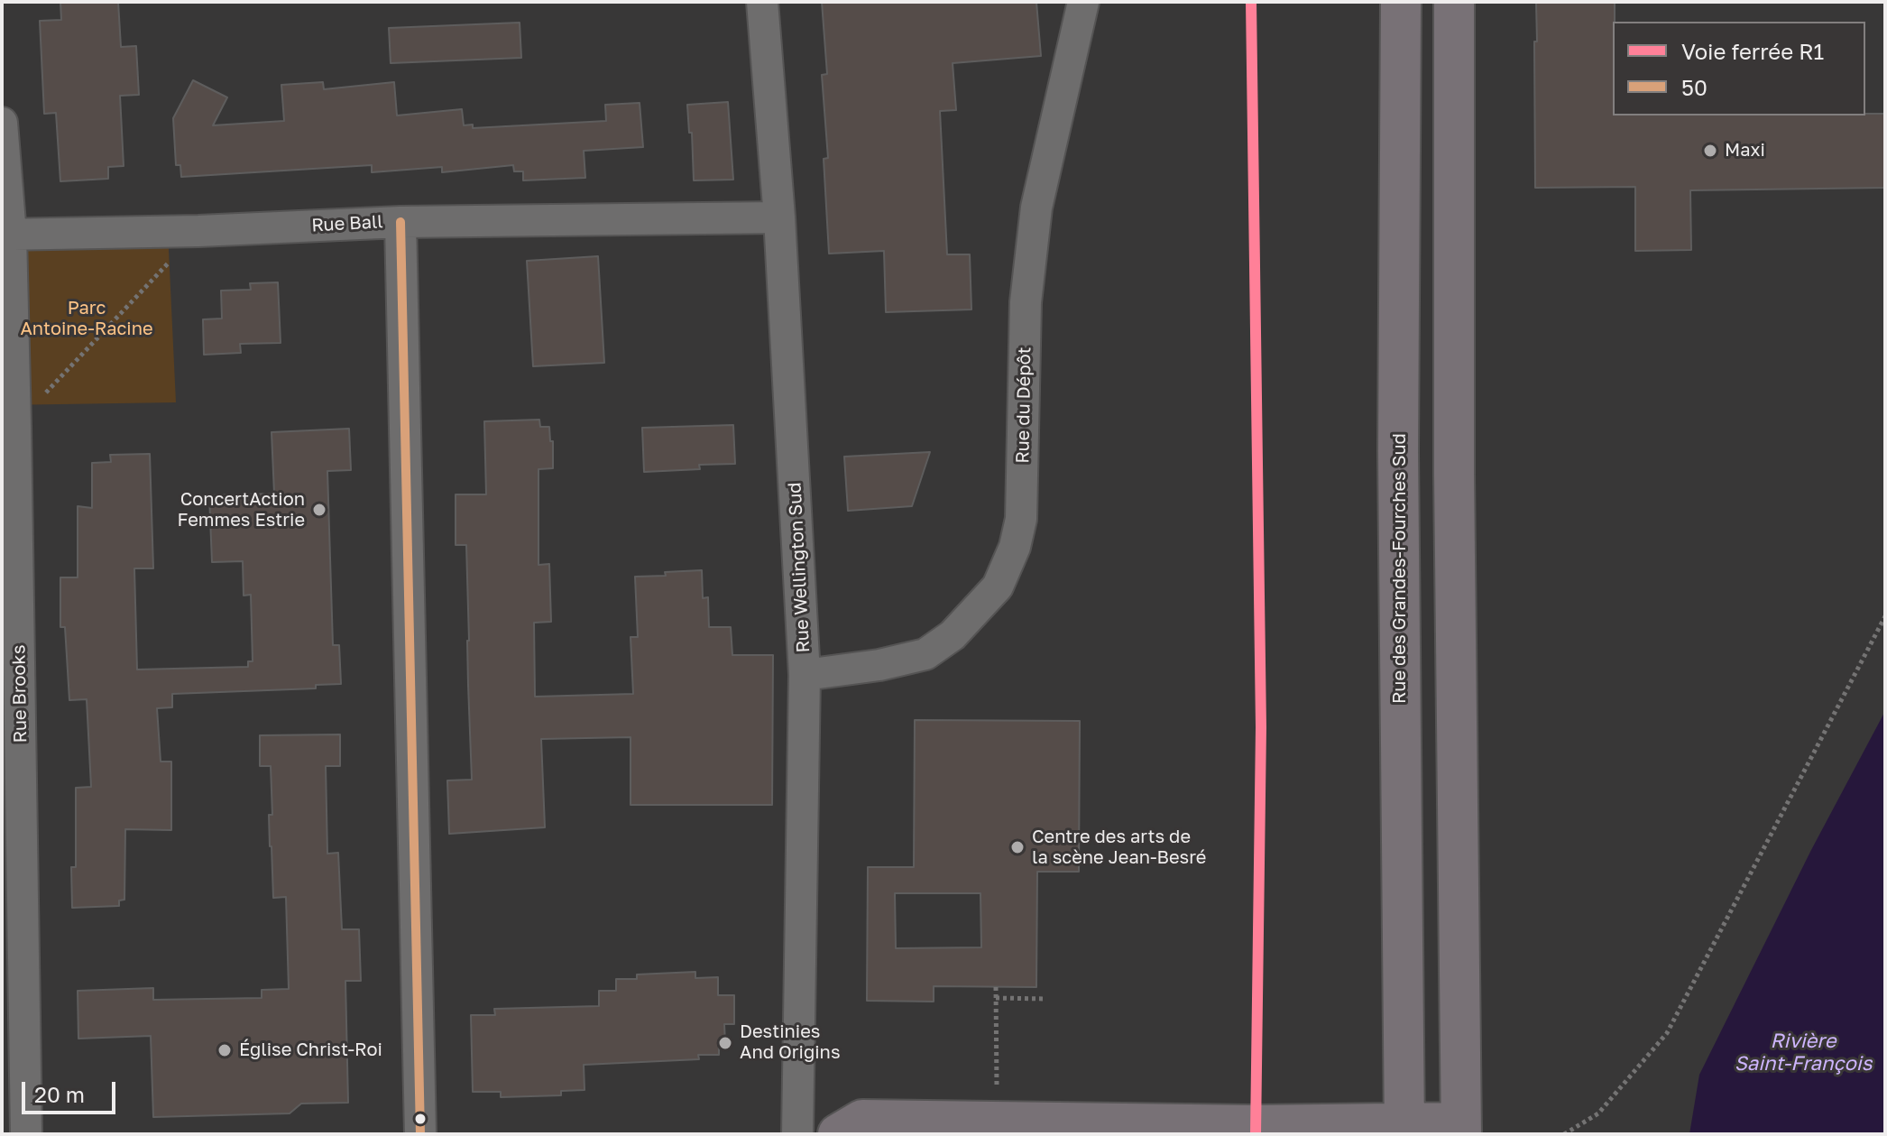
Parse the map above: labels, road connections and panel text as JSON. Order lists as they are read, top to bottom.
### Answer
{
  "streets": {
    "main road": ["Rue des Grandes-Fourches Sud"],
    "street": [
      "Rue Ball",
      "Rue du Dépôt",
      "Rue Wellington Sud",
      "Rue Brooks"
    ]
  },
  "crossings": [
    ["Rue Ball", "Rue Wellington Sud"],
    ["Rue Ball", "Rue Brooks"],
    ["Rue du Dépôt", "Rue Wellington Sud"]
  ],
  "water": ["Rivière Saint-François"],
  "parks": ["Parc Antoine-Racine"],
  "places": [
    "Maxi",
    "ConcertAction Femmes Estrie",
    "Centre des arts de la scène Jean-Besré",
    "Destinies And Origins",
    "Église Christ-Roi"
  ],
  "lines": ["rail line R1", "transit line 50"],
  "legend": ["Voie ferrée R1", "50"],
  "scale_bar": "20 m"
}
